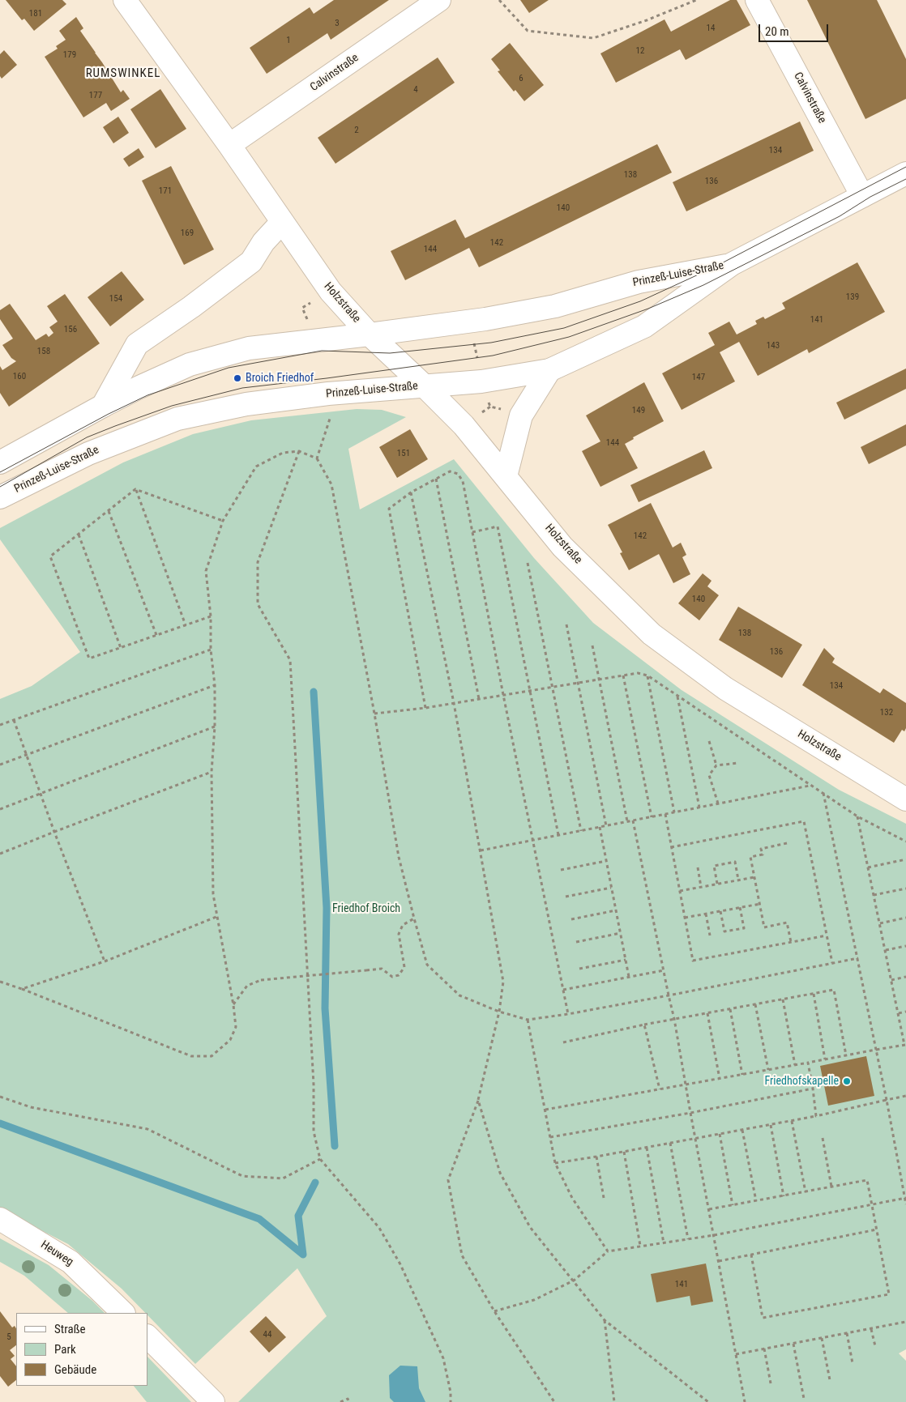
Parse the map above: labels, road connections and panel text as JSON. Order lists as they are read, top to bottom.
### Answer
{
  "streets": {
    "street": [
      "Calvinstraße",
      "Prinzeß-Luise-Straße",
      "Holzstraße",
      "Heuweg"
    ]
  },
  "crossings": [
    ["Calvinstraße", "Prinzeß-Luise-Straße"],
    ["Calvinstraße", "Holzstraße"],
    ["Prinzeß-Luise-Straße", "Holzstraße"]
  ],
  "districts": ["RUMSWINKEL"],
  "parks": ["Friedhof Broich"],
  "places": ["Broich Friedhof", "Friedhofskapelle"],
  "house_numbers": [
    "181",
    "3",
    "14",
    "1",
    "12",
    "179",
    "6",
    "4",
    "177",
    "2",
    "134",
    "138",
    "136",
    "171",
    "140",
    "169",
    "142",
    "144",
    "139",
    "154",
    "141",
    "156",
    "143",
    "158",
    "160",
    "147",
    "149",
    "144",
    "151",
    "142",
    "140",
    "138",
    "136",
    "134",
    "132",
    "141",
    "44",
    "5"
  ],
  "legend": ["Straße", "Park", "Gebäude"],
  "scale_bar": "20 m"
}
